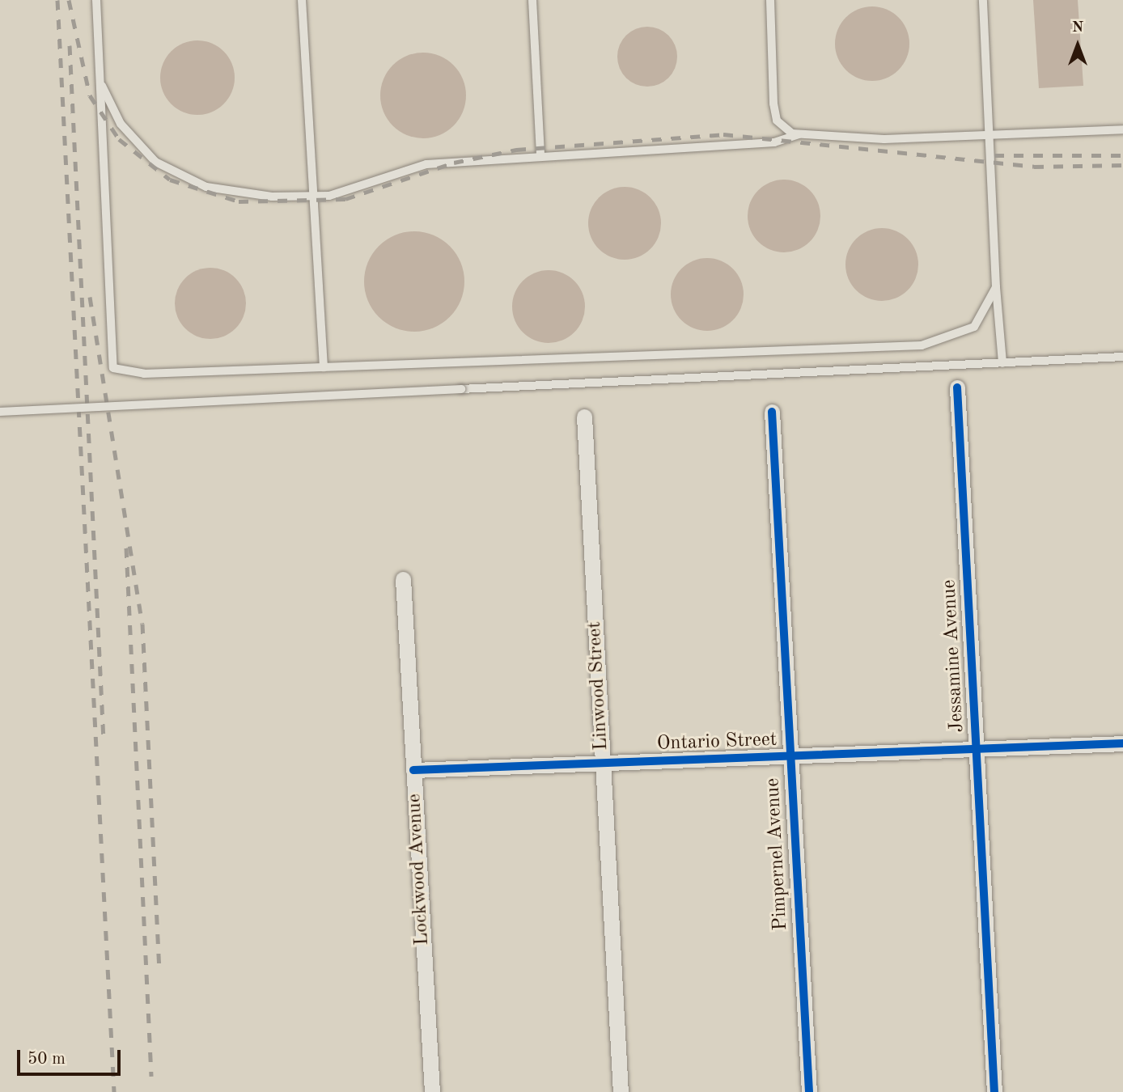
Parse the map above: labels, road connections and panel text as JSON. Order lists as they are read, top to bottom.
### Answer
{
  "streets": {
    "street": [
      "Jessamine Avenue",
      "Linwood Street",
      "Ontario Street",
      "Pimpernel Avenue",
      "Lockwood Avenue"
    ]
  },
  "crossings": [
    ["Jessamine Avenue", "Ontario Street"],
    ["Linwood Street", "Ontario Street"],
    ["Ontario Street", "Pimpernel Avenue"],
    ["Ontario Street", "Lockwood Avenue"]
  ],
  "scale_bar": "50 m",
  "north": "top"
}
